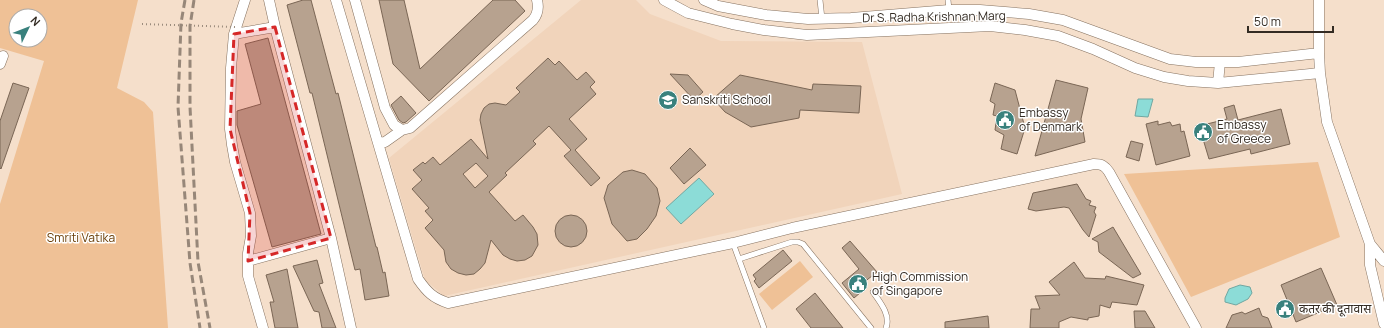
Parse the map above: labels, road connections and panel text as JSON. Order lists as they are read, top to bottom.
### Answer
{
  "streets": {
    "street": ["Dr S. Radha Krishnan Marg"]
  },
  "parks": ["Smriti Vatika"],
  "places": {
    "school or university": ["Sanskriti School"],
    "public building": [
      "Embassy of Denmark",
      "Embassy of Greece",
      "High Commission of Singapore",
      "कतर की दूतावास"
    ]
  },
  "scale_bar": "50 m",
  "north": "top right"
}
